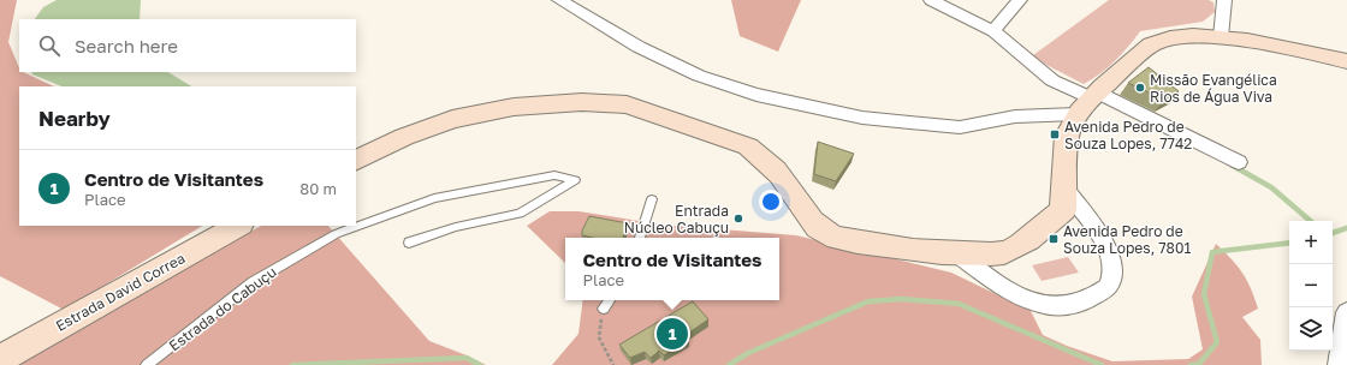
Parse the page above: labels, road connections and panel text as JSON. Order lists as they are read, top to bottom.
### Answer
{
  "streets": {
    "main road": ["Estrada David Correa"],
    "lane": ["Estrada do Cabuçu"]
  },
  "places": {
    "other": ["Missão Evangélica Rios de Água Viva", "Entrada Núcleo Cabuçu"],
    "transit": ["Avenida Pedro de Souza Lopes, 7742", "Avenida Pedro de Souza Lopes, 7801"]
  },
  "page": {
    "search": "Search here",
    "heading": "Nearby",
    "list": [
      {
        "mark": "1",
        "name": "Centro de Visitantes",
        "note": "Place",
        "value": "80 m"
      }
    ],
    "map_buttons": ["+", "−"],
    "popup": ["Centro de Visitantes", "Place"],
    "pins": "1"
  }
}
